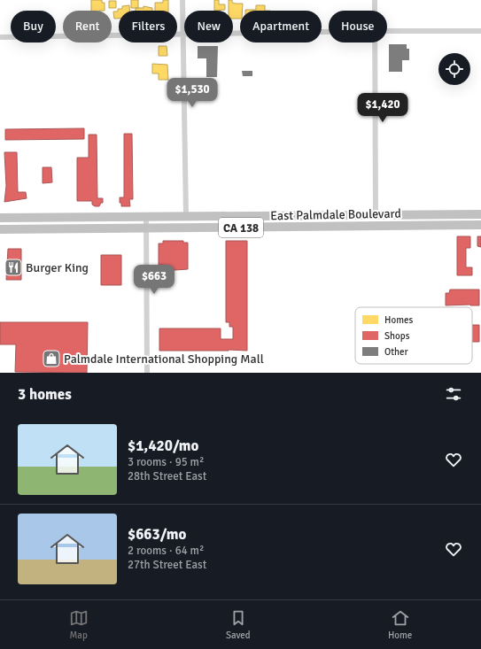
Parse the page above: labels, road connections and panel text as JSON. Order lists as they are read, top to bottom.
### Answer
{
  "streets": {
    "highway": ["East Palmdale Boulevard", "CA 138"]
  },
  "places": {
    "restaurant": ["Burger King"],
    "shop": ["Palmdale International Shopping Mall"]
  },
  "legend": ["Homes", "Shops", "Other"],
  "page": {
    "chip": [
      "Buy",
      "Rent",
      "Filters",
      "New",
      "Apartment",
      "House"
    ],
    "price": ["$1,530", "$1,420", "$663"],
    "heading": "3 homes",
    "list": [
      {
        "name": "$1,420/mo",
        "note": "3 rooms · 95 m² · 28th Street East"
      },
      {
        "name": "$663/mo",
        "note": "2 rooms · 64 m² · 27th Street East"
      }
    ],
    "tabs": ["Map", "Saved", "Home"]
  }
}
